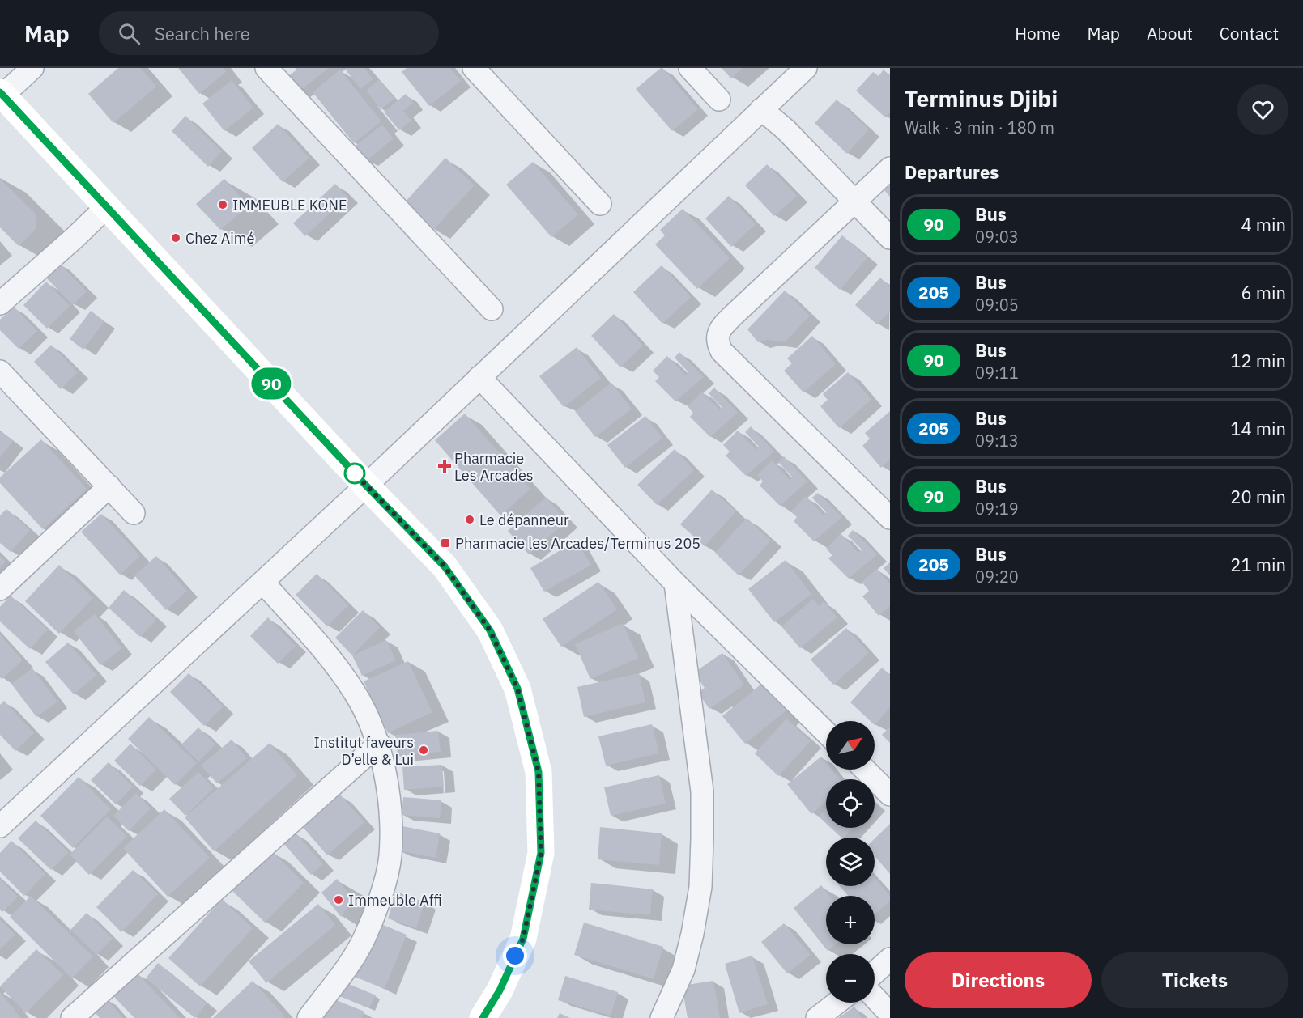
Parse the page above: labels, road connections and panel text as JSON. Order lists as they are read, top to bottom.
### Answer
{
  "places": {
    "other": [
      "IMMEUBLE KONE",
      "Chez Aimé",
      "Le dépanneur",
      "Institut faveurs D’elle & Lui",
      "Immeuble Affi"
    ],
    "health": ["Pharmacie Les Arcades"],
    "transit": ["Pharmacie les Arcades/Terminus 205"]
  },
  "lines": ["bus line 90"],
  "north": "top right",
  "page": {
    "header": "Map",
    "search": "Search here",
    "nav": [
      "Home",
      "Map",
      "About",
      "Contact"
    ],
    "on_map": "90",
    "heading": [
      ["Terminus Djibi", "Walk · 3 min · 180 m"],
      "Departures"
    ],
    "list": [
      {
        "mark": "90",
        "name": "Bus",
        "note": "09:03",
        "value": "4 min"
      },
      {
        "mark": "205",
        "name": "Bus",
        "note": "09:05",
        "value": "6 min"
      },
      {
        "mark": "90",
        "name": "Bus",
        "note": "09:11",
        "value": "12 min"
      },
      {
        "mark": "205",
        "name": "Bus",
        "note": "09:13",
        "value": "14 min"
      },
      {
        "mark": "90",
        "name": "Bus",
        "note": "09:19",
        "value": "20 min"
      },
      {
        "mark": "205",
        "name": "Bus",
        "note": "09:20",
        "value": "21 min"
      }
    ],
    "map_buttons": ["+", "−"],
    "buttons": ["Directions", "Tickets"]
  }
}
